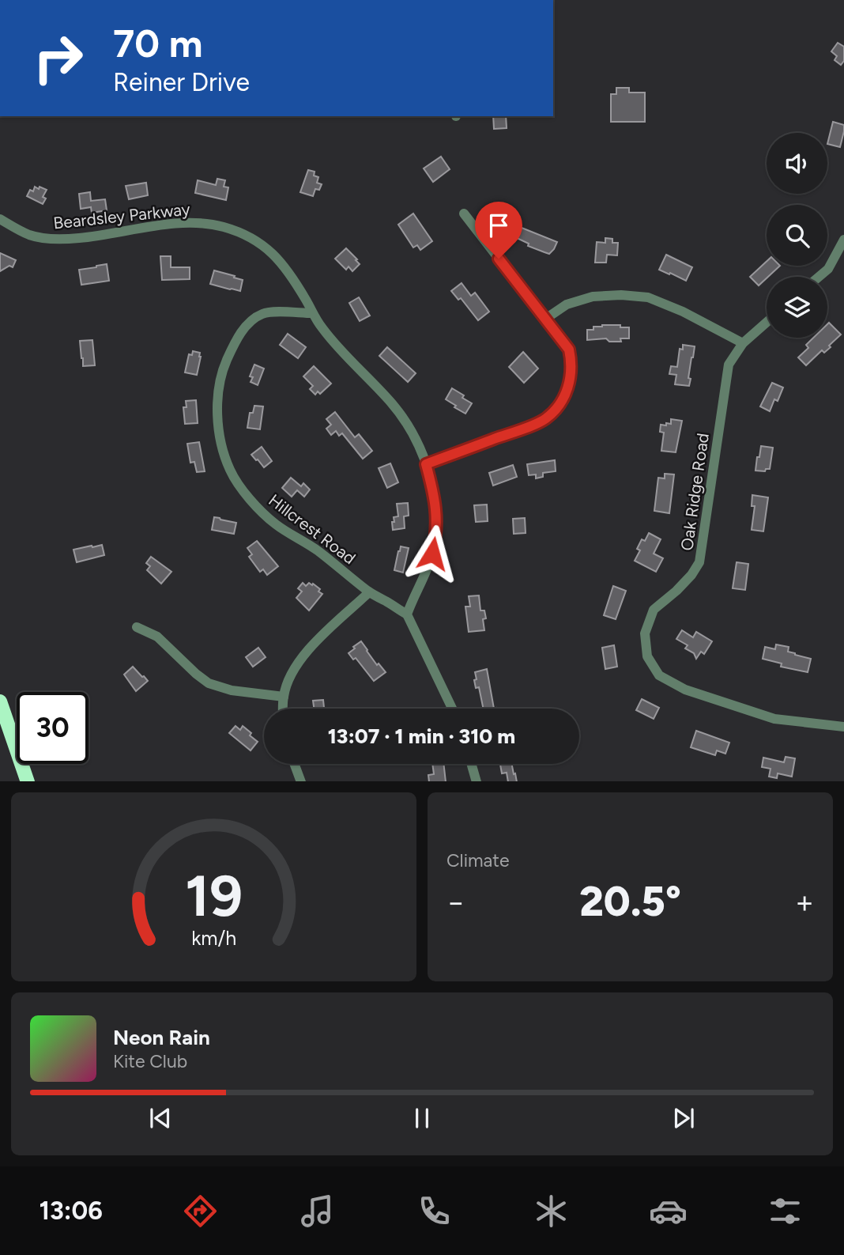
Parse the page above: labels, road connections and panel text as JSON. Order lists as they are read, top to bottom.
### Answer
{
  "streets": {
    "street": ["Beardsley Parkway", "Oak Ridge Road", "Hillcrest Road"]
  },
  "crossings": [
    ["Beardsley Parkway", "Hillcrest Road"]
  ],
  "page": {
    "turn": ["70 m", "Reiner Drive"],
    "limit": "30",
    "trip": "13:07 · 1 min · 310 m",
    "tile": "Climate",
    "heat": ["−", "20.5°", "+"],
    "song": ["Neon Rain", "Kite Club"],
    "tabs": "13:06",
    "gauge": ["19", "km/h"]
  }
}
